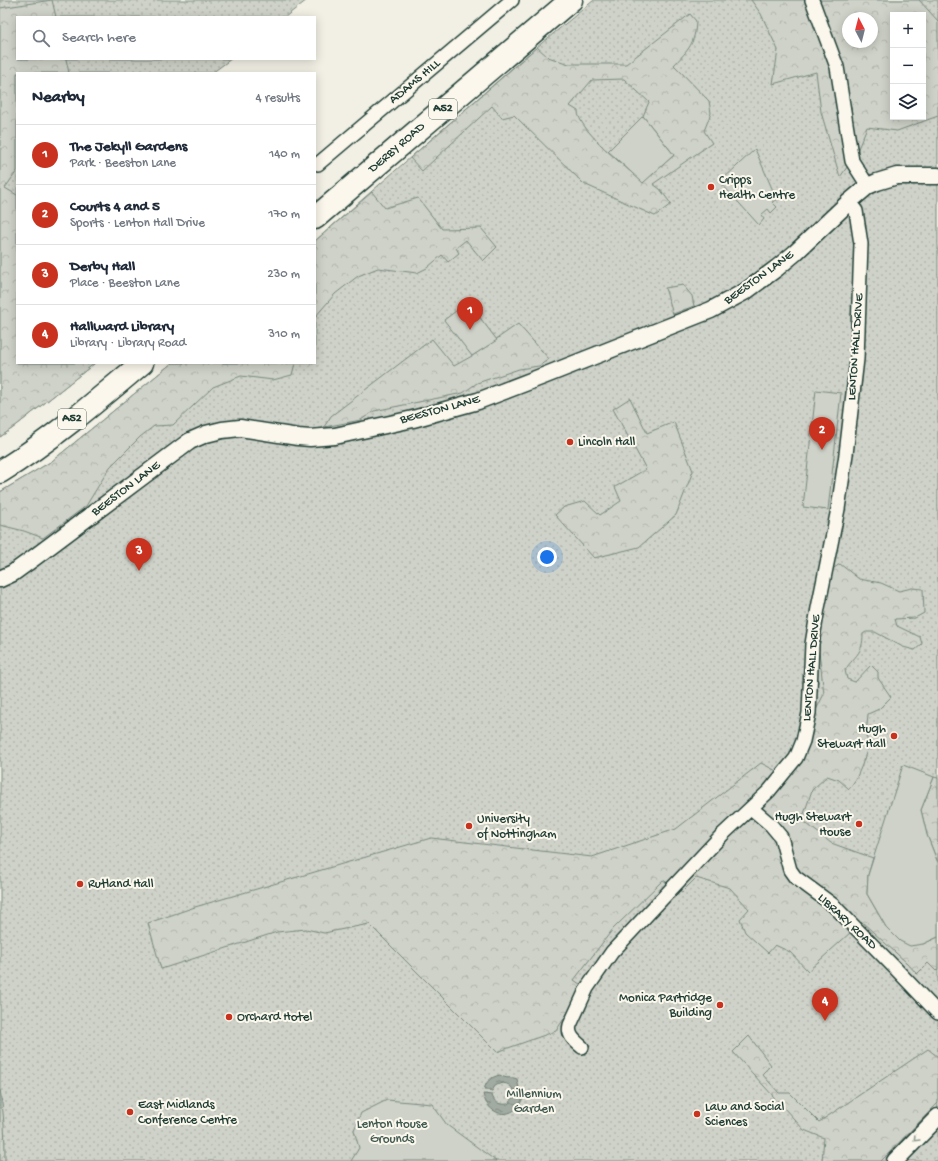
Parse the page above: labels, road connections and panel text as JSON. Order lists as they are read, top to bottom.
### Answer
{
  "streets": {
    "highway": ["A52", "DERBY ROAD"],
    "street": [
      "ADAMS HILL",
      "BEESTON LANE",
      "LENTON HALL DRIVE",
      "LIBRARY ROAD"
    ]
  },
  "crossings": [
    ["BEESTON LANE", "LENTON HALL DRIVE"],
    ["LENTON HALL DRIVE", "LIBRARY ROAD"]
  ],
  "parks": ["Millennium Garden", "Lenton House Grounds"],
  "places": [
    "Cripps Health Centre",
    "Lincoln Hall",
    "Hugh Stewart Hall",
    "Hugh Stewart House",
    "University of Nottingham",
    "Rutland Hall",
    "Monica Partridge Building",
    "Orchard Hotel",
    "East Midlands Conference Centre",
    "Law and Social Sciences"
  ],
  "north": "top",
  "page": {
    "map_buttons": ["+", "−"],
    "search": "Search here",
    "heading": ["Nearby", "4 results"],
    "list": [
      {
        "mark": "1",
        "name": "The Jekyll Gardens",
        "note": "Park · Beeston Lane",
        "value": "140 m"
      },
      {
        "mark": "2",
        "name": "Courts 4 and 5",
        "note": "Sports · Lenton Hall Drive",
        "value": "170 m"
      },
      {
        "mark": "3",
        "name": "Derby Hall",
        "note": "Place · Beeston Lane",
        "value": "230 m"
      },
      {
        "mark": "4",
        "name": "Hallward Library",
        "note": "Library · Library Road",
        "value": "310 m"
      }
    ],
    "pins": [
      "1",
      "2",
      "3",
      "4"
    ]
  }
}
